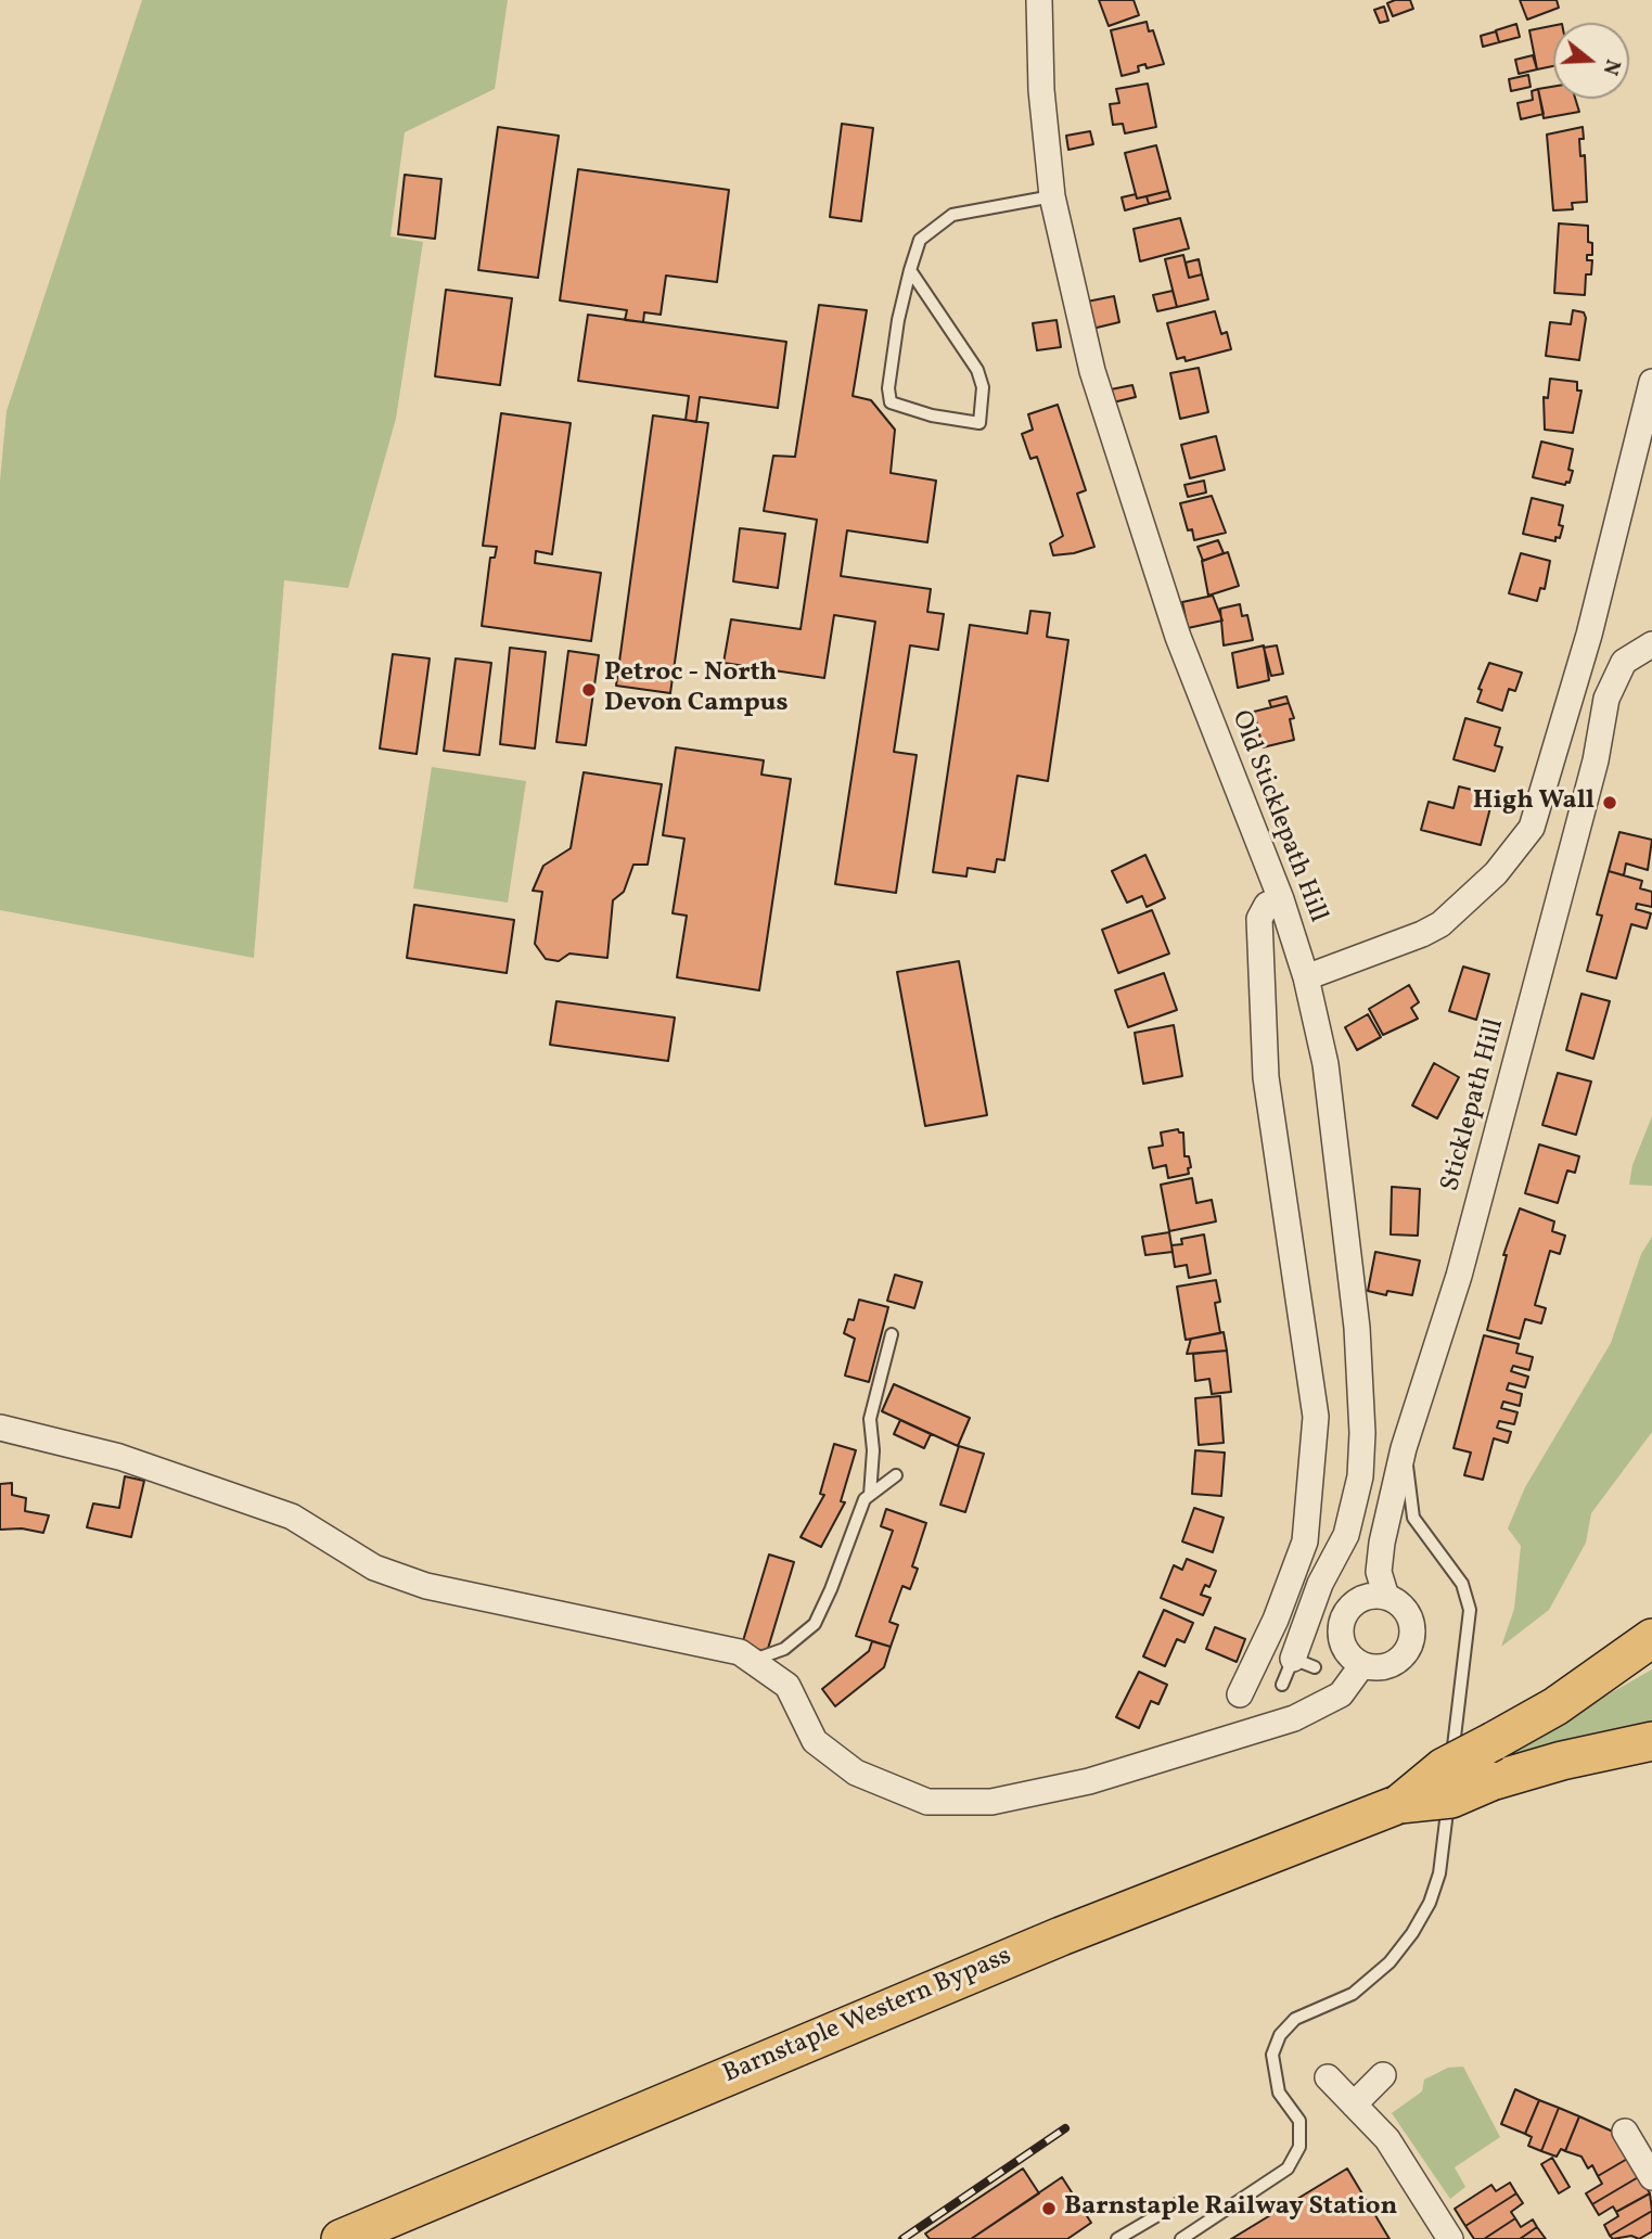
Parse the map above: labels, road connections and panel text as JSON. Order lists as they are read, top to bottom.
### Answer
{
  "streets": {
    "main road": ["Barnstaple Western Bypass"],
    "street": ["Old Sticklepath Hill", "Sticklepath Hill"]
  },
  "places": ["Petroc - North Devon Campus", "High Wall", "Barnstaple Railway Station"],
  "north": "right"
}
